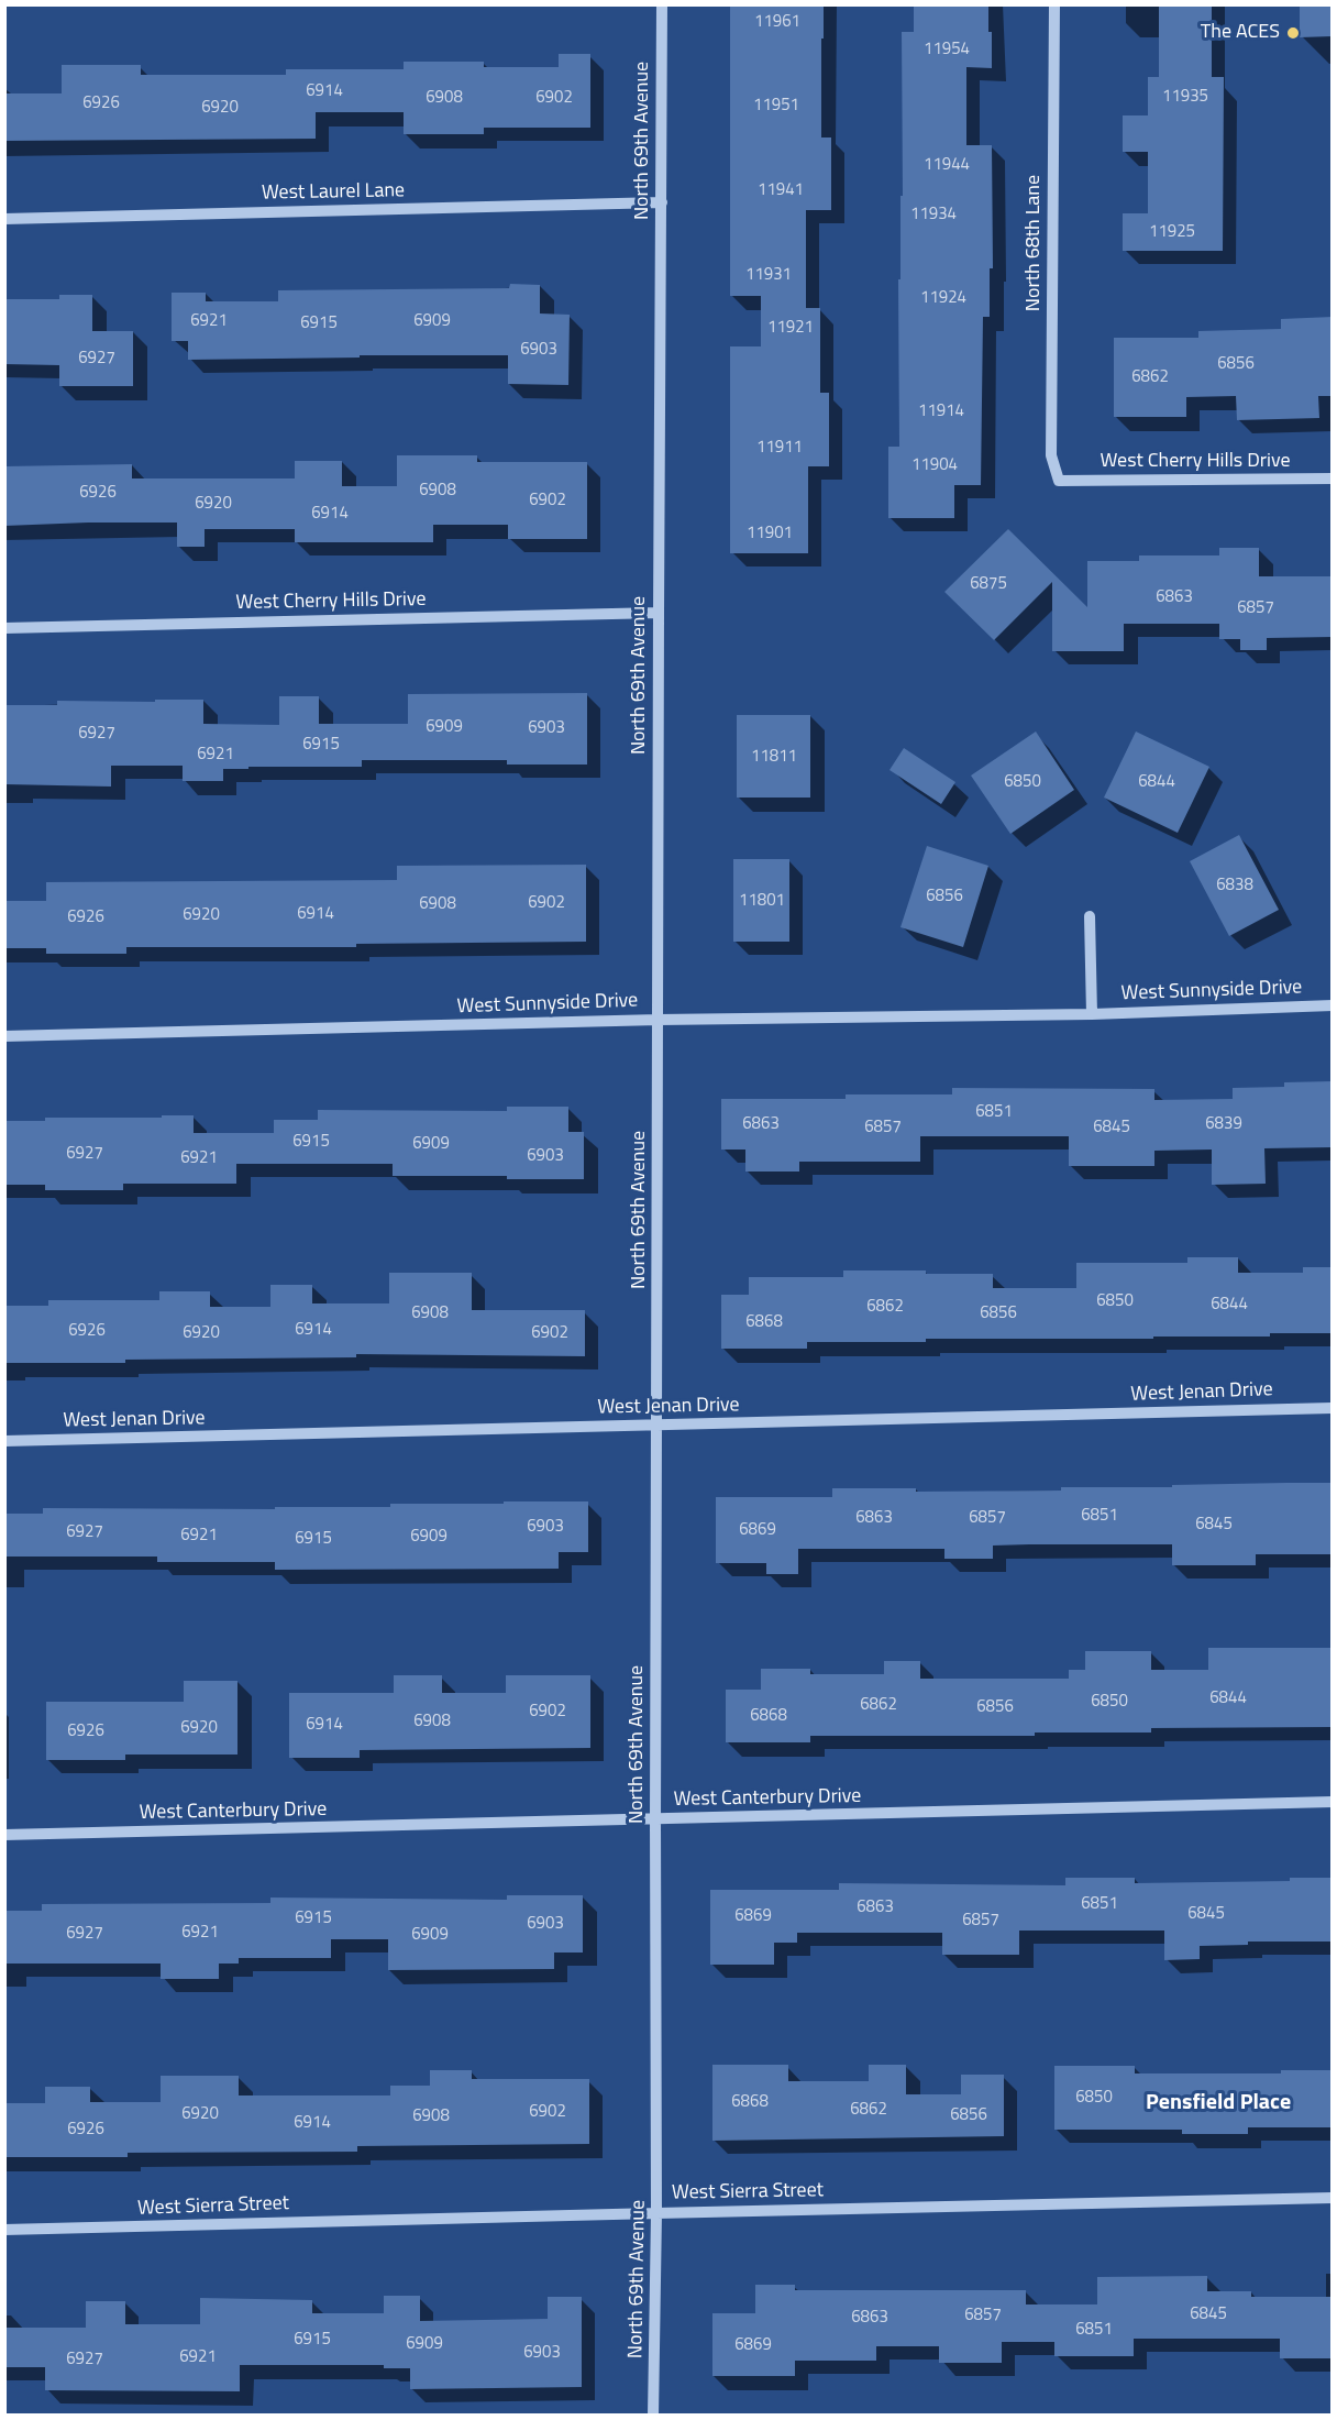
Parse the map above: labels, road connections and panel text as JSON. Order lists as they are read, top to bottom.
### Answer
{
  "streets": {
    "street": [
      "North 69th Avenue",
      "West Laurel Lane",
      "North 68th Lane",
      "West Cherry Hills Drive",
      "West Sunnyside Drive",
      "West Jenan Drive",
      "West Canterbury Drive",
      "West Sierra Street"
    ]
  },
  "crossings": [
    ["North 69th Avenue", "West Laurel Lane"],
    ["North 69th Avenue", "West Cherry Hills Drive"],
    ["North 69th Avenue", "West Sunnyside Drive"],
    ["North 69th Avenue", "West Jenan Drive"],
    ["North 69th Avenue", "West Canterbury Drive"],
    ["North 69th Avenue", "West Sierra Street"],
    ["North 68th Lane", "West Cherry Hills Drive"]
  ],
  "districts": ["Pensfield Place"],
  "places": ["The ACES"],
  "house_numbers": [
    "11961",
    "11954",
    "6914",
    "11935",
    "6908",
    "6902",
    "6926",
    "11951",
    "6920",
    "11944",
    "11941",
    "11934",
    "11925",
    "11931",
    "11924",
    "6921",
    "6909",
    "6915",
    "11921",
    "6903",
    "6927",
    "6856",
    "6862",
    "11914",
    "11911",
    "11904",
    "6908",
    "6926",
    "6902",
    "6920",
    "6914",
    "11901",
    "6875",
    "6863",
    "6857",
    "6909",
    "6903",
    "6927",
    "6915",
    "6921",
    "11811",
    "6850",
    "6844",
    "6838",
    "6856",
    "11801",
    "6902",
    "6908",
    "6914",
    "6920",
    "6926",
    "6851",
    "6863",
    "6839",
    "6857",
    "6845",
    "6915",
    "6909",
    "6927",
    "6903",
    "6921",
    "6850",
    "6844",
    "6862",
    "6908",
    "6856",
    "6868",
    "6914",
    "6926",
    "6920",
    "6902",
    "6851",
    "6863",
    "6857",
    "6845",
    "6903",
    "6869",
    "6927",
    "6921",
    "6909",
    "6915",
    "6844",
    "6850",
    "6862",
    "6856",
    "6902",
    "6868",
    "6908",
    "6914",
    "6920",
    "6926",
    "6851",
    "6863",
    "6845",
    "6869",
    "6915",
    "6857",
    "6903",
    "6921",
    "6927",
    "6909",
    "6850",
    "6868",
    "6862",
    "6902",
    "6920",
    "6856",
    "6908",
    "6914",
    "6926",
    "6845",
    "6857",
    "6863",
    "6851",
    "6915",
    "6909",
    "6869",
    "6903",
    "6921",
    "6927"
  ]
}
